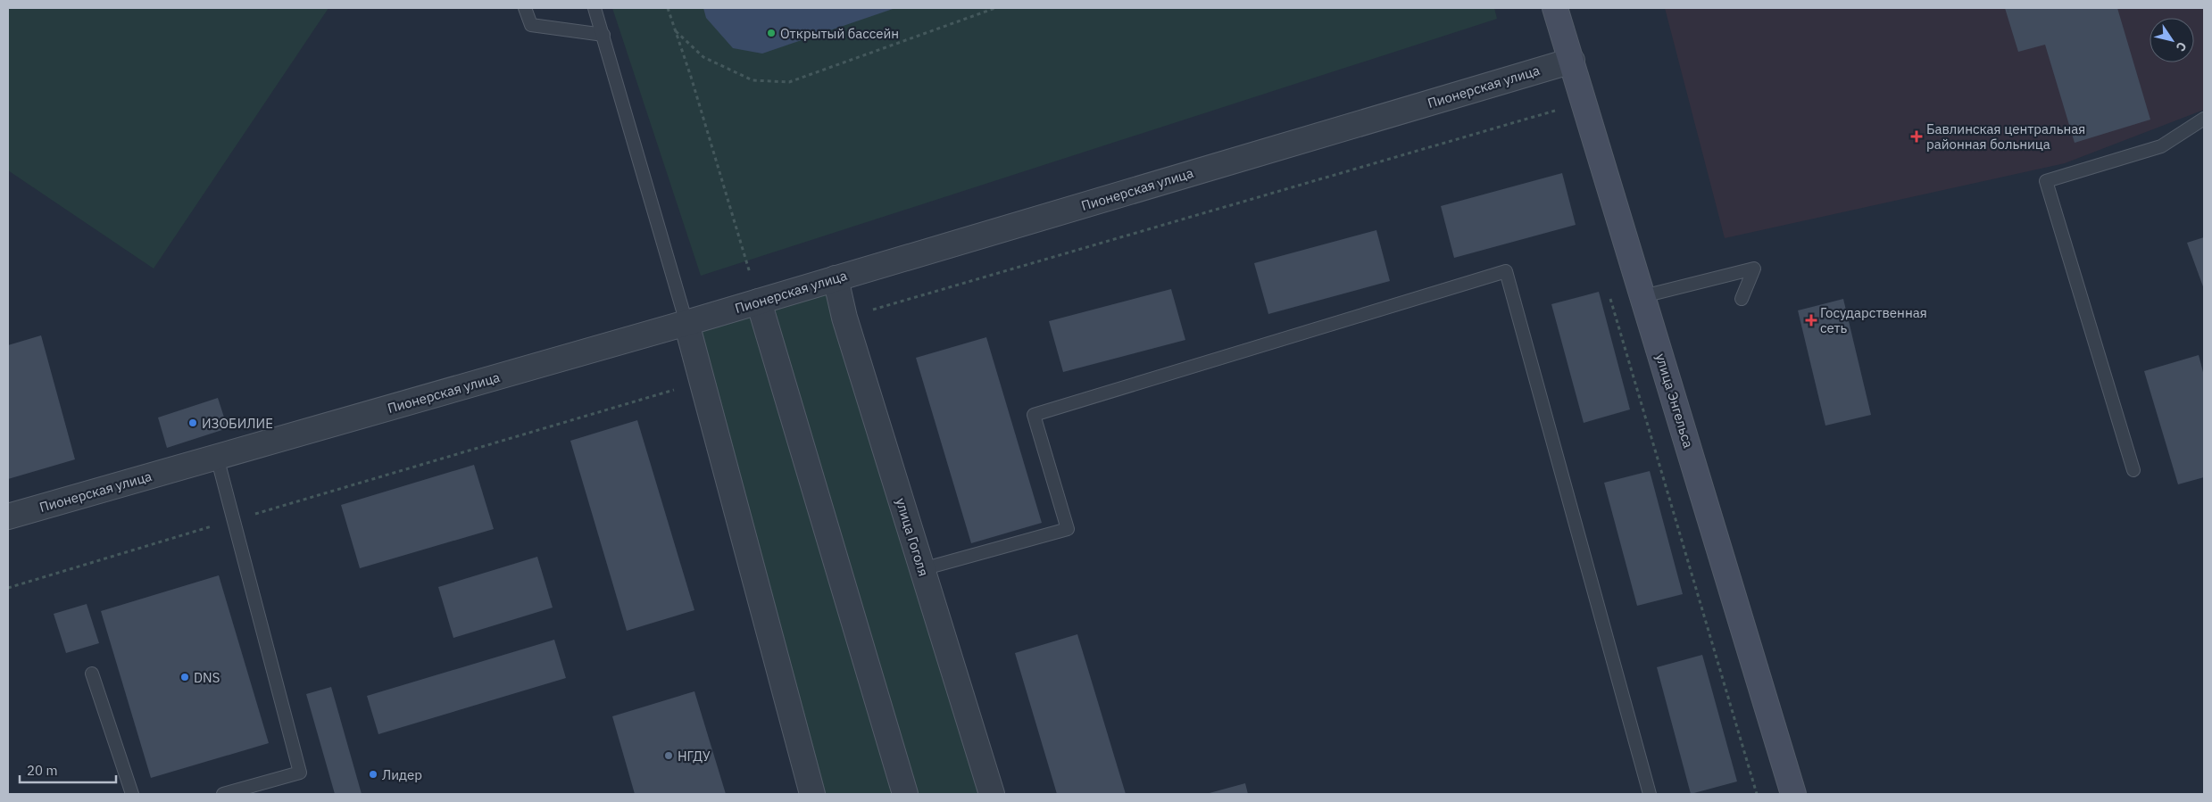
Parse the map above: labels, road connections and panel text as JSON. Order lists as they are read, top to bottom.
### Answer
{
  "streets": {
    "street": ["Пионерская улица", "улица Энгельса", "улица Гоголя"]
  },
  "crossings": [
    ["Пионерская улица", "улица Энгельса"],
    ["Пионерская улица", "улица Гоголя"]
  ],
  "places": {
    "other": [
      "Открытый бассейн",
      "ИЗОБИЛИЕ",
      "DNS",
      "НГДУ",
      "Лидер"
    ],
    "health": ["Бавлинская центральная районная больница", "Государственная сеть"]
  },
  "scale_bar": "20 m",
  "north": "bottom right"
}
